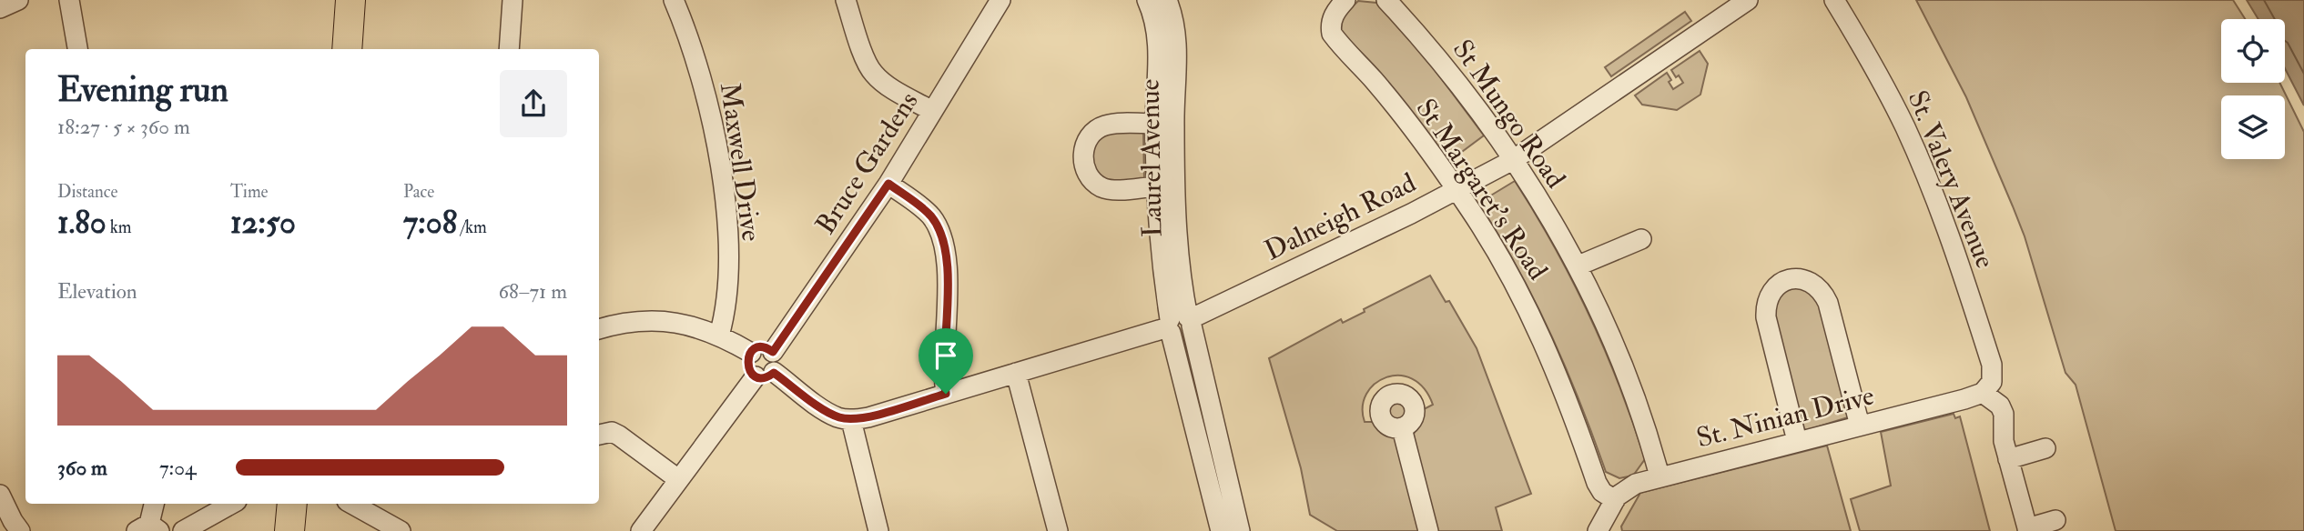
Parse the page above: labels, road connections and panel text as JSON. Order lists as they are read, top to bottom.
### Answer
{
  "streets": {
    "street": [
      "St Mungo Road",
      "Laurel Avenue",
      "Maxwell Drive",
      "Bruce Gardens",
      "St. Valery Avenue",
      "St Margaret's Road",
      "Dalneigh Road",
      "St. Ninian Drive"
    ]
  },
  "crossings": [
    ["St Mungo Road", "Dalneigh Road"],
    ["St Mungo Road", "St. Ninian Drive"],
    ["Laurel Avenue", "Dalneigh Road"],
    ["St. Valery Avenue", "St. Ninian Drive"],
    ["St Margaret's Road", "Dalneigh Road"],
    ["St Margaret's Road", "St. Ninian Drive"]
  ],
  "page": {
    "heading": ["Evening run", "18:27 · 5 × 360 m"],
    "stats": [
      ["Distance", "1.80 km"],
      ["Time", "12:50"],
      ["Pace", "7:08 /km"]
    ],
    "chart": ["Elevation", "68–71 m"],
    "list": [
      {
        "name": "360 m",
        "note": "7:04"
      }
    ]
  }
}
